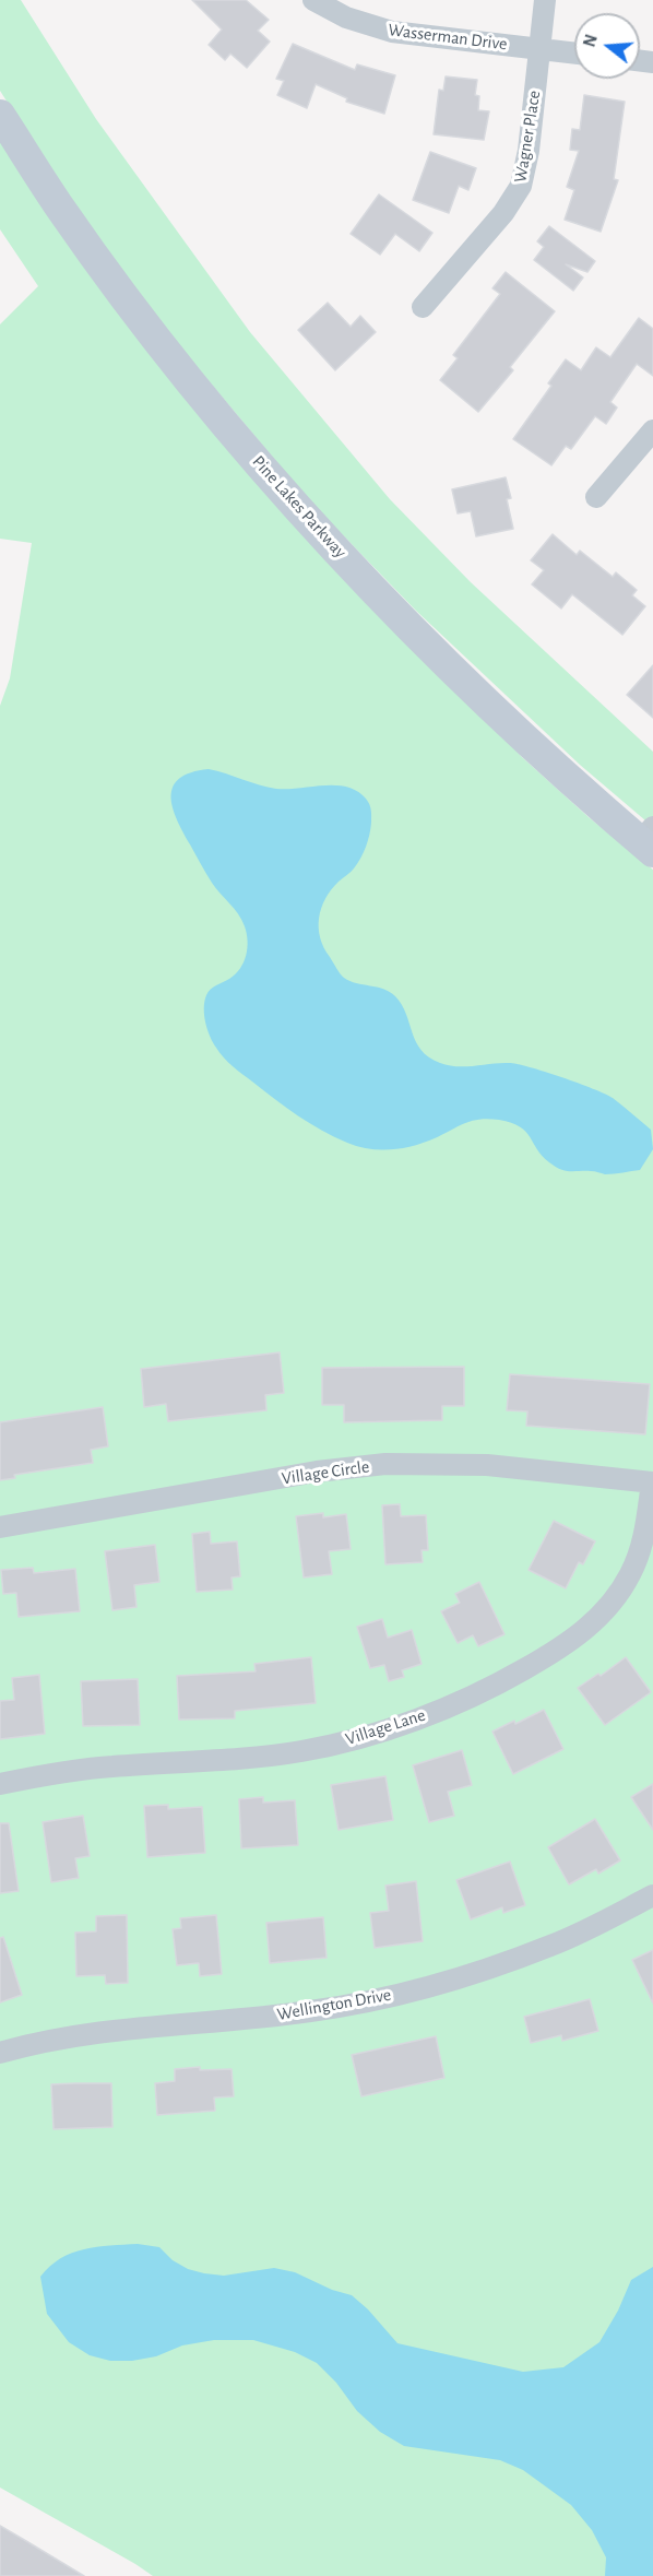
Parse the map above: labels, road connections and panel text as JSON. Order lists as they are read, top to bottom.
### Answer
{
  "streets": {
    "street": [
      "Wasserman Drive",
      "Wagner Place",
      "Pine Lakes Parkway",
      "Village Circle",
      "Village Lane",
      "Wellington Drive"
    ]
  },
  "crossings": [
    ["Wasserman Drive", "Wagner Place"],
    ["Village Circle", "Village Lane"]
  ],
  "north": "left"
}
